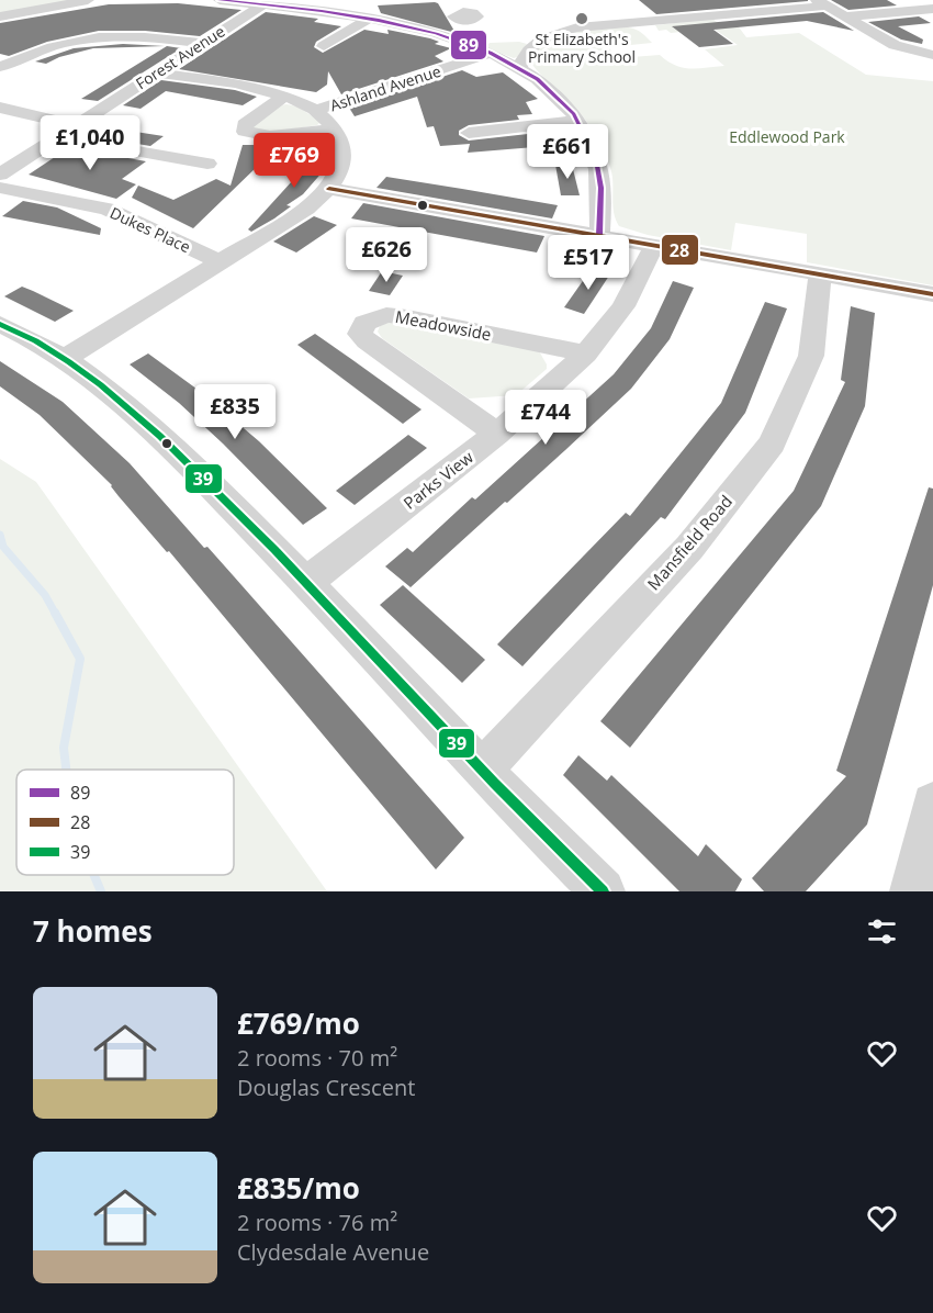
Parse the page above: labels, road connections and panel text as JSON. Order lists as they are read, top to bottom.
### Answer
{
  "streets": {
    "street": [
      "Forest Avenue",
      "Ashland Avenue",
      "Dukes Place",
      "Meadowside",
      "Parks View",
      "Mansfield Road"
    ]
  },
  "crossings": [
    ["Meadowside", "Parks View"]
  ],
  "parks": ["Eddlewood Park"],
  "places": ["St Elizabeth's Primary School"],
  "lines": ["transit line 89", "transit line 28", "transit line 39"],
  "legend": ["89", "28", "39"],
  "page": {
    "price": [
      "£1,040",
      "£661",
      "£769",
      "£626",
      "£517",
      "£835",
      "£744"
    ],
    "heading": "7 homes",
    "list": [
      {
        "name": "£769/mo",
        "note": "2 rooms · 70 m² · Douglas Crescent"
      },
      {
        "name": "£835/mo",
        "note": "2 rooms · 76 m² · Clydesdale Avenue"
      }
    ]
  }
}
